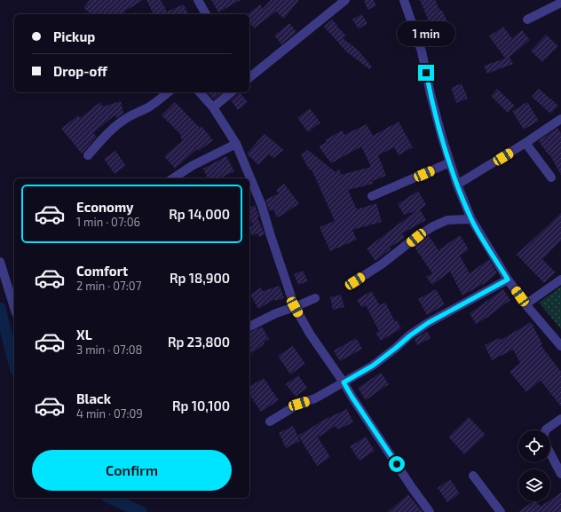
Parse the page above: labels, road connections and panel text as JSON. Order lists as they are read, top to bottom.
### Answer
{
  "page": {
    "banner": ["Pickup", "Drop-off"],
    "bubble": "1 min",
    "list": [
      {
        "name": "Economy",
        "note": "1 min · 07:06",
        "value": "Rp 14,000"
      },
      {
        "name": "Comfort",
        "note": "2 min · 07:07",
        "value": "Rp 18,900"
      },
      {
        "name": "XL",
        "note": "3 min · 07:08",
        "value": "Rp 23,800"
      },
      {
        "name": "Black",
        "note": "4 min · 07:09",
        "value": "Rp 10,100"
      }
    ],
    "buttons": "Confirm"
  }
}
